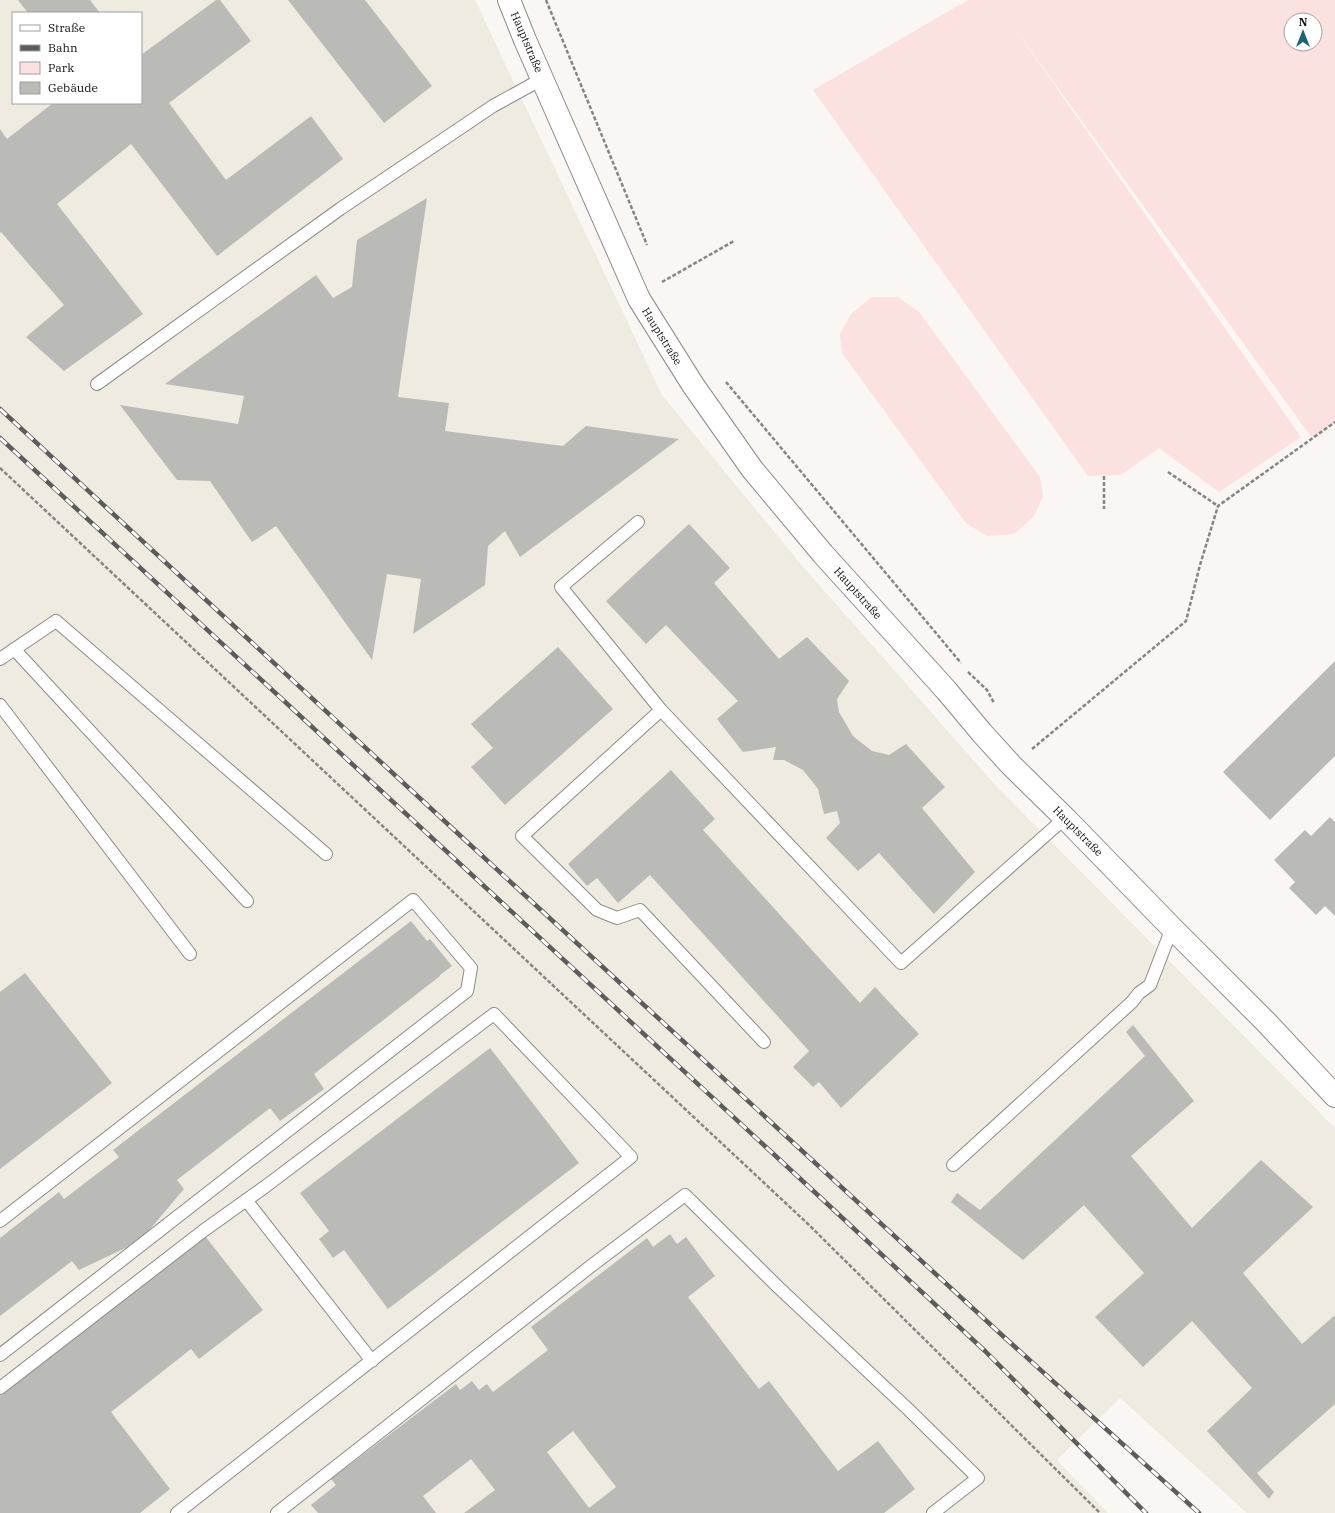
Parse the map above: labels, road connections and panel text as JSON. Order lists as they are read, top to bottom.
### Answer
{
  "streets": {
    "street": ["Hauptstraße"]
  },
  "legend": [
    "Straße",
    "Bahn",
    "Park",
    "Gebäude"
  ],
  "north": "top"
}
